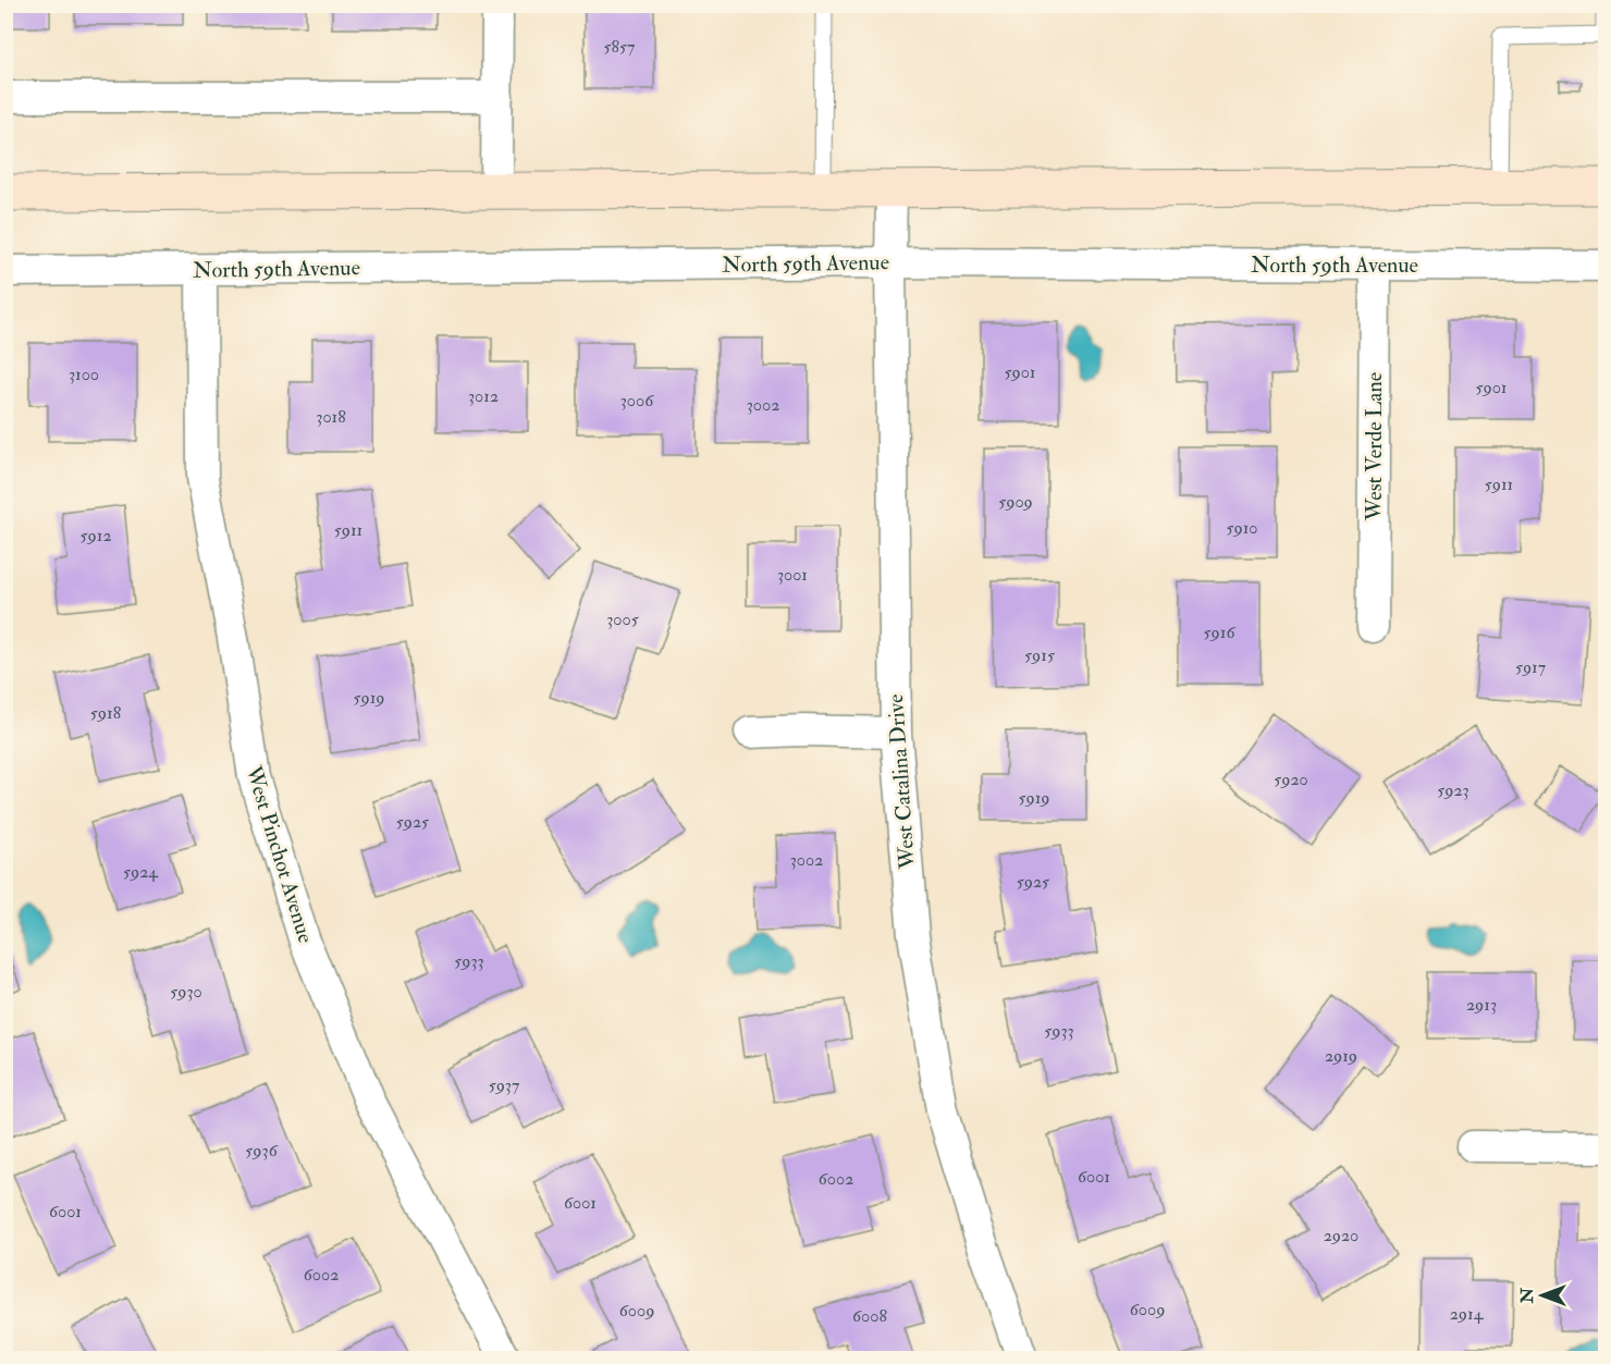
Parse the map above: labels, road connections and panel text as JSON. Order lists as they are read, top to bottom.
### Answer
{
  "streets": {
    "street": [
      "North 59th Avenue",
      "West Verde Lane",
      "West Catalina Drive",
      "West Pinchot Avenue"
    ]
  },
  "crossings": [
    ["North 59th Avenue", "West Verde Lane"],
    ["North 59th Avenue", "West Catalina Drive"],
    ["North 59th Avenue", "West Pinchot Avenue"]
  ],
  "house_numbers": [
    "5857",
    "5901",
    "3100",
    "5901",
    "3012",
    "3006",
    "3002",
    "3018",
    "5911",
    "5909",
    "5910",
    "5911",
    "5912",
    "3001",
    "3005",
    "5916",
    "5915",
    "5917",
    "5919",
    "5918",
    "5920",
    "5923",
    "5919",
    "5925",
    "3002",
    "5924",
    "5925",
    "5933",
    "5930",
    "2913",
    "5933",
    "2919",
    "5937",
    "5936",
    "6001",
    "6002",
    "6001",
    "6001",
    "2920",
    "6002",
    "6009",
    "6009",
    "2914",
    "6008"
  ],
  "north": "left"
}
